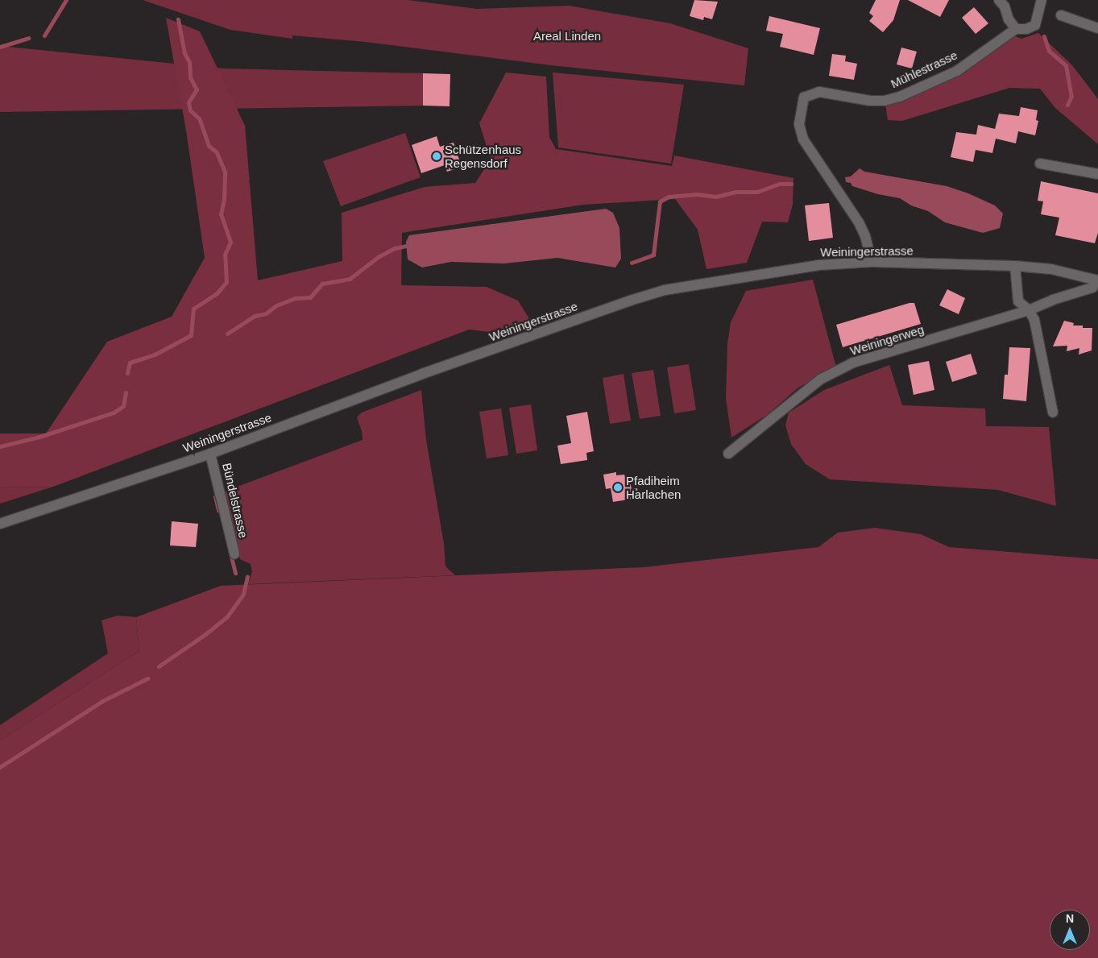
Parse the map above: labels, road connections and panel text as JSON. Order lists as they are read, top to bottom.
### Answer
{
  "streets": {
    "street": [
      "Mühlestrasse",
      "Weiningerstrasse",
      "Weiningerweg",
      "Bündelstrasse"
    ]
  },
  "crossings": [
    ["Mühlestrasse", "Weiningerstrasse"],
    ["Weiningerstrasse", "Weiningerweg"],
    ["Weiningerstrasse", "Bündelstrasse"]
  ],
  "parks": ["Areal Linden"],
  "places": ["Schützenhaus Regensdorf", "Pfadiheim Harlachen"],
  "north": "top"
}
